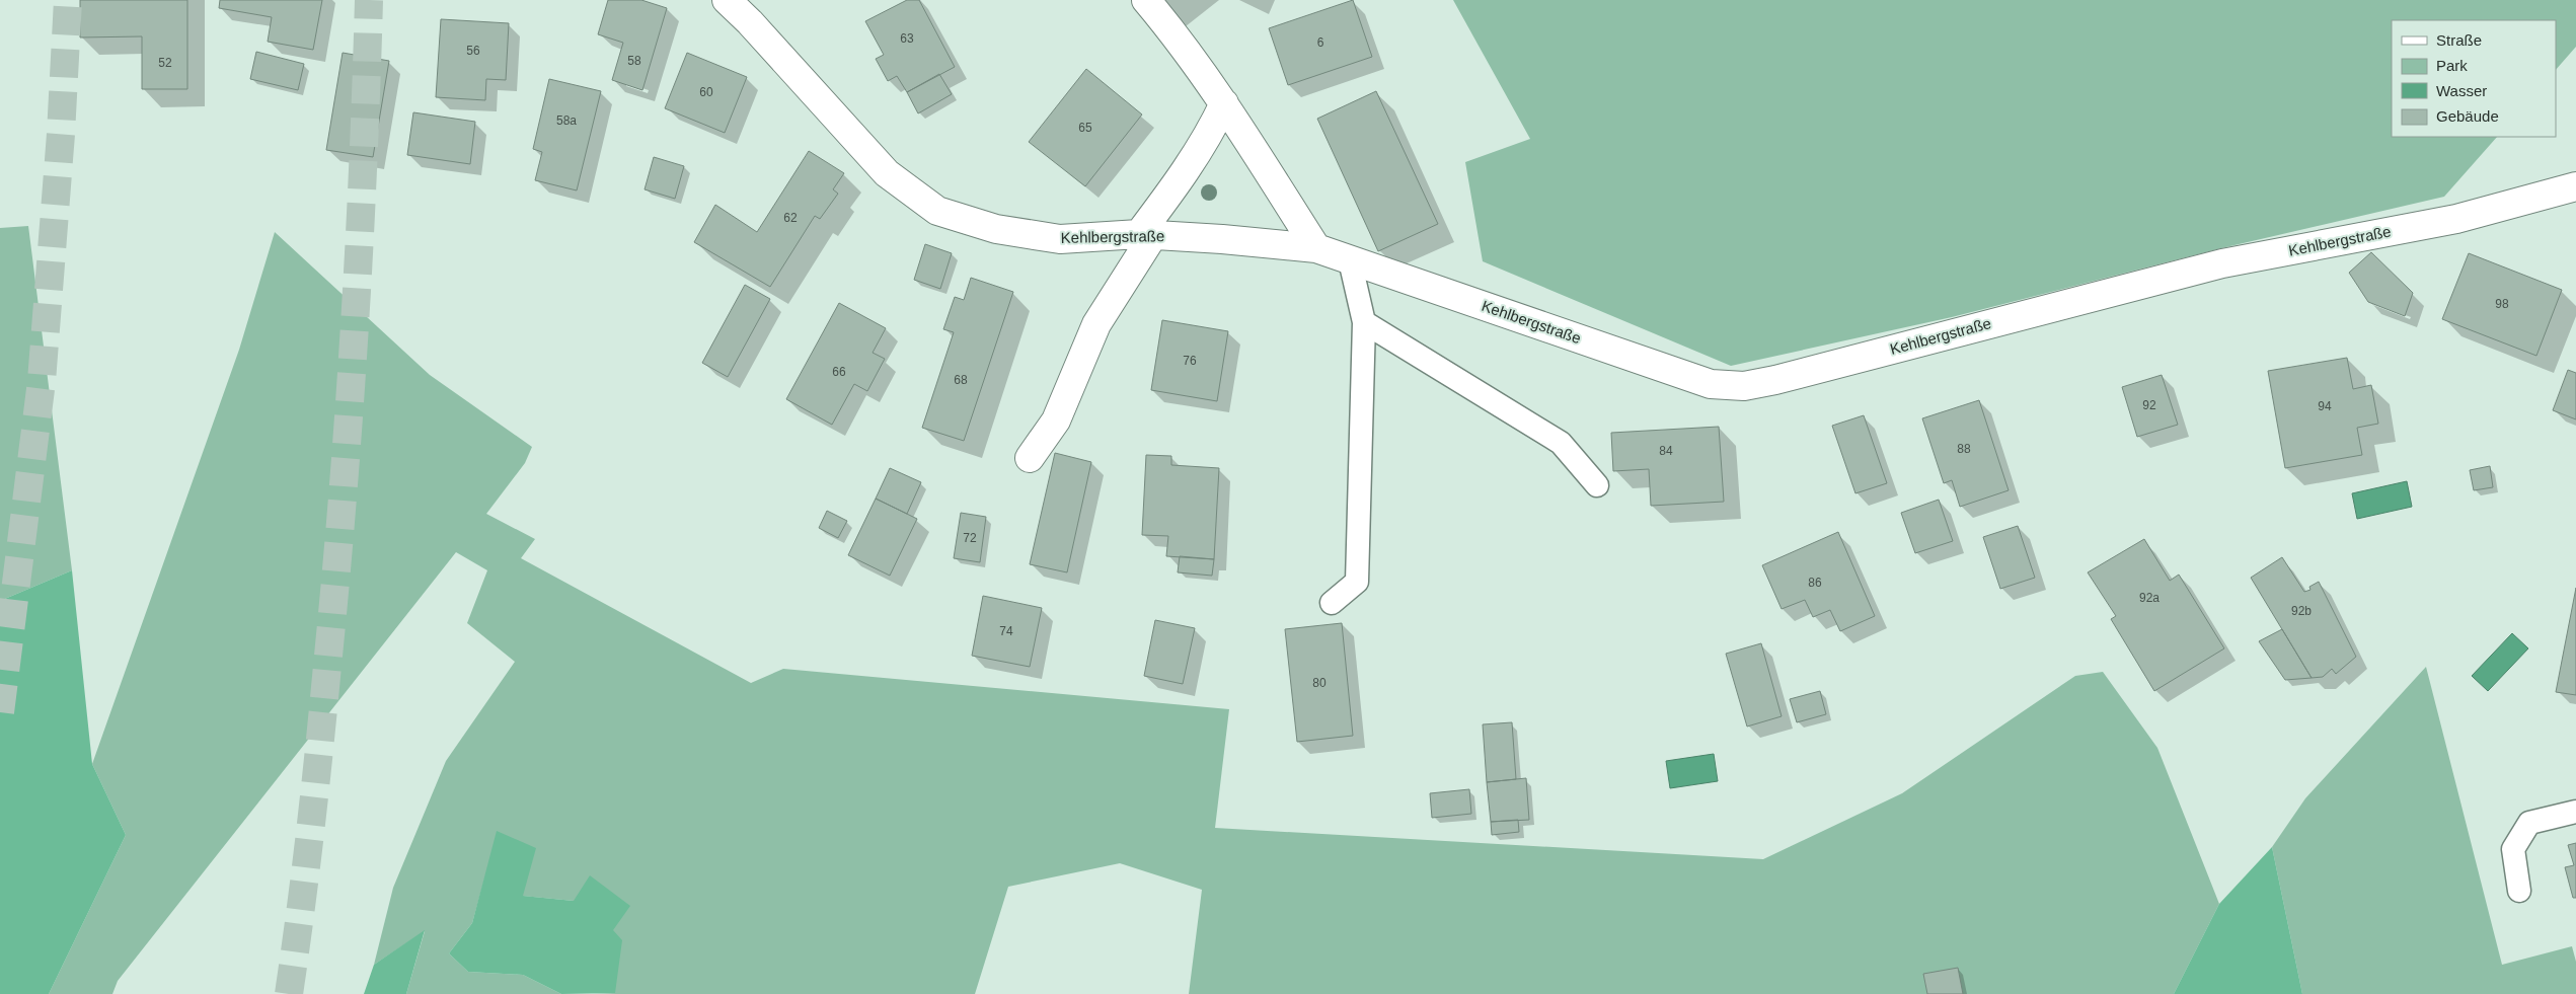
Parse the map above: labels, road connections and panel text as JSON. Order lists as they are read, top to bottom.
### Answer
{
  "streets": {
    "street": ["Kehlbergstraße"]
  },
  "house_numbers": [
    "63",
    "6",
    "56",
    "58",
    "52",
    "60",
    "58a",
    "65",
    "62",
    "98",
    "76",
    "66",
    "68",
    "92",
    "94",
    "88",
    "84",
    "72",
    "86",
    "92a",
    "92b",
    "74",
    "80"
  ],
  "legend": [
    "Straße",
    "Park",
    "Wasser",
    "Gebäude"
  ]
}
